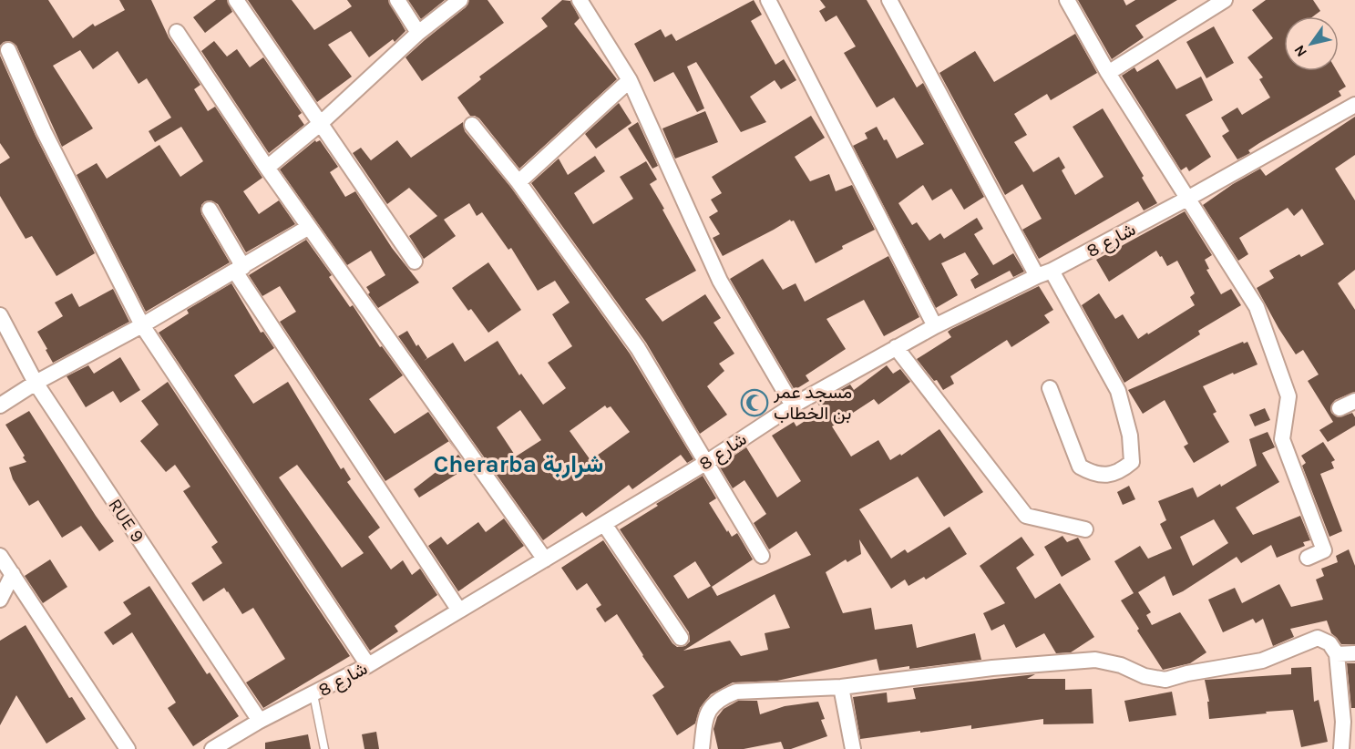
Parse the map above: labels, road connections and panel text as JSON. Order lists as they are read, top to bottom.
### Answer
{
  "streets": {
    "street": ["شارع 8", "RUE 9"]
  },
  "crossings": [
    ["شارع 8", "RUE 9"]
  ],
  "districts": ["Cherarba شراربة"],
  "places": {
    "mosque": ["مسجد عمر بن الخطاب"]
  },
  "north": "bottom left"
}
